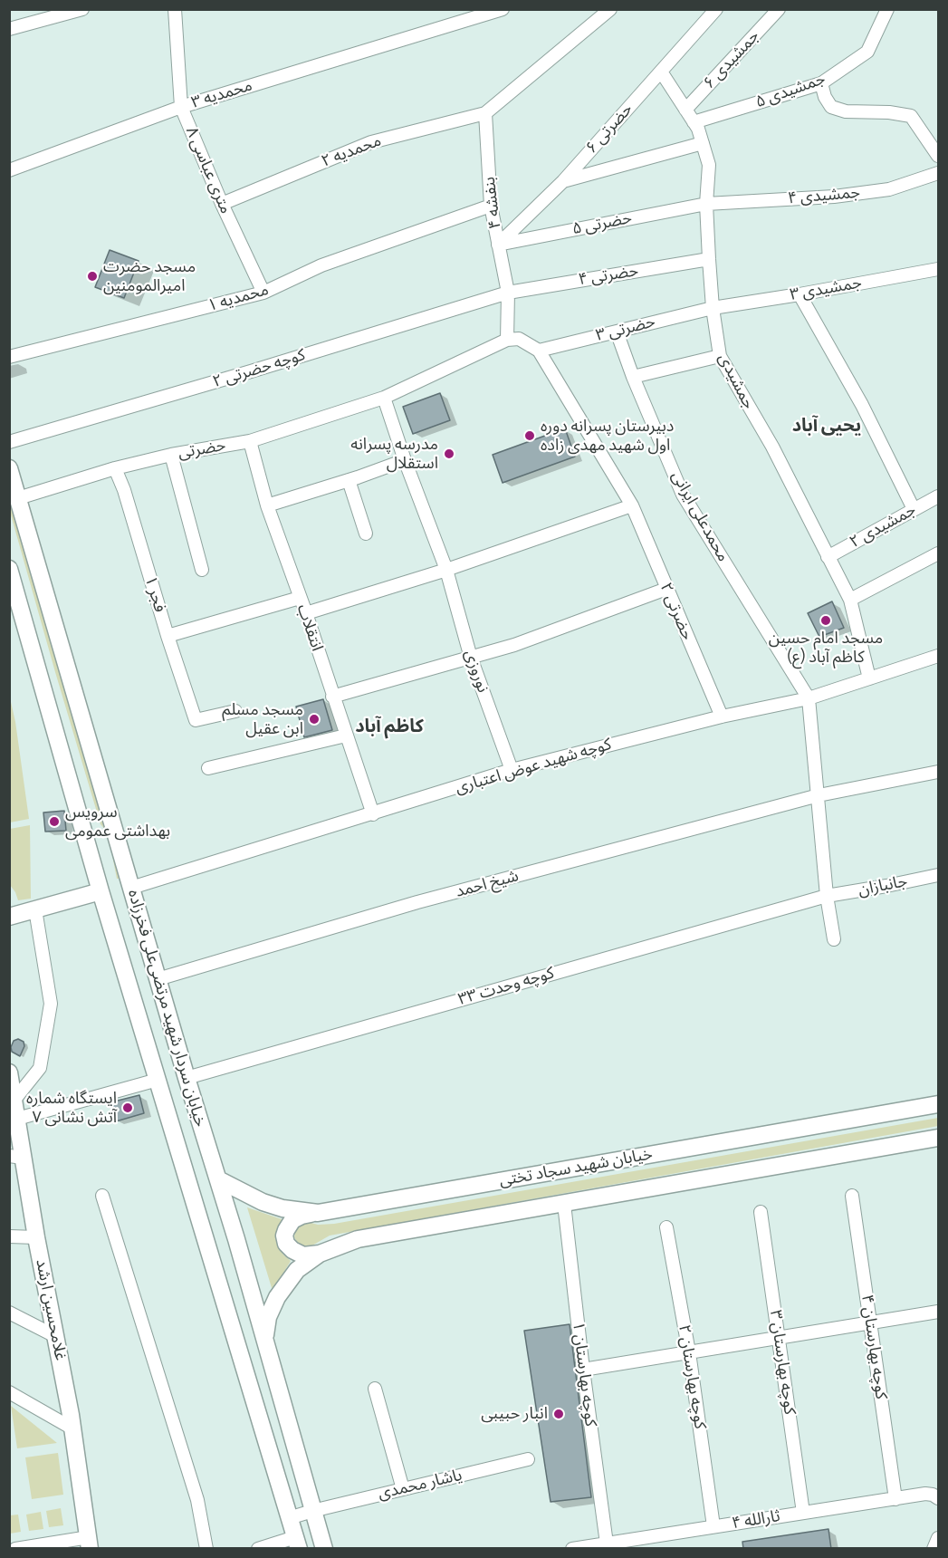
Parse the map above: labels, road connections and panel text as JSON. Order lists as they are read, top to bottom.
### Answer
{
  "streets": {
    "main road": ["خیابان سردار شهید مرتضی‌علی فخرزاده", "خیابان شهید سجاد تختی", "غلامحسین ارشد"],
    "street": [
      "جمشیدی ۶",
      "جمشیدی ۵",
      "محمدیه ۳",
      "حضرتی ۶",
      "محمدیه ۲",
      "۸ متری عباسی",
      "جمشیدی ۴",
      "بنفشه ۴",
      "حضرتی ۵",
      "حضرتی ۴",
      "جمشیدی ۳",
      "محمدیه ۱",
      "حضرتی ۳",
      "کوچه حضرتی ۲",
      "جمشیدی",
      "حضرتی",
      "محمدعلی ایرانی",
      "جمشیدی ۲",
      "فجر ۱",
      "حضرتی ۲",
      "انتقلاب",
      "نوروزی",
      "کوچه شهید عوض اعتباری",
      "شیخ احمد",
      "جانبازان",
      "کوچه وحدت ۳۳",
      "کوچه بهارستان ۴",
      "کوچه بهارستان ۳",
      "کوچه بهارستان ۱",
      "کوچه بهارستان ۲",
      "یاشار محمدی",
      "ثارالله ۴"
    ]
  },
  "crossings": [
    ["جمشیدی ۶", "جمشیدی"],
    ["جمشیدی ۵", "جمشیدی"],
    ["محمدیه ۳", "۸ متری عباسی"],
    ["حضرتی ۶", "بنفشه ۴"],
    ["حضرتی ۶", "حضرتی ۵"],
    ["حضرتی ۶", "جمشیدی"],
    ["محمدیه ۲", "۸ متری عباسی"],
    ["محمدیه ۲", "بنفشه ۴"],
    ["۸ متری عباسی", "محمدیه ۱"],
    ["جمشیدی ۴", "حضرتی ۵"],
    ["جمشیدی ۴", "جمشیدی"],
    ["بنفشه ۴", "حضرتی ۵"],
    ["بنفشه ۴", "حضرتی ۴"],
    ["بنفشه ۴", "محمدیه ۱"],
    ["بنفشه ۴", "کوچه حضرتی ۲"],
    ["بنفشه ۴", "حضرتی"],
    ["حضرتی ۵", "جمشیدی"],
    ["حضرتی ۴", "کوچه حضرتی ۲"],
    ["حضرتی ۴", "جمشیدی"],
    ["جمشیدی ۳", "حضرتی ۳"],
    ["جمشیدی ۳", "جمشیدی"],
    ["حضرتی ۳", "جمشیدی"],
    ["حضرتی ۳", "محمدعلی ایرانی"],
    ["حضرتی ۳", "حضرتی ۲"],
    ["جمشیدی", "جمشیدی ۲"],
    ["جمشیدی", "کوچه شهید عوض اعتباری"],
    ["حضرتی", "فجر ۱"],
    ["حضرتی", "انتقلاب"],
    ["حضرتی", "نوروزی"],
    ["حضرتی", "خیابان سردار شهید مرتضی‌علی فخرزاده"],
    ["محمدعلی ایرانی", "کوچه شهید عوض اعتباری"],
    ["حضرتی ۲", "کوچه شهید عوض اعتباری"],
    ["انتقلاب", "کوچه شهید عوض اعتباری"],
    ["نوروزی", "کوچه شهید عوض اعتباری"],
    ["کوچه شهید عوض اعتباری", "خیابان سردار شهید مرتضی‌علی فخرزاده"],
    ["شیخ احمد", "خیابان سردار شهید مرتضی‌علی فخرزاده"],
    ["جانبازان", "کوچه وحدت ۳۳"],
    ["کوچه وحدت ۳۳", "خیابان سردار شهید مرتضی‌علی فخرزاده"],
    ["خیابان سردار شهید مرتضی‌علی فخرزاده", "خیابان شهید سجاد تختی"],
    ["خیابان سردار شهید مرتضی‌علی فخرزاده", "یاشار محمدی"],
    ["خیابان شهید سجاد تختی", "کوچه بهارستان ۱"],
    ["کوچه بهارستان ۴", "ثارالله ۴"],
    ["کوچه بهارستان ۳", "ثارالله ۴"],
    ["کوچه بهارستان ۱", "ثارالله ۴"],
    ["کوچه بهارستان ۲", "ثارالله ۴"]
  ],
  "districts": ["یحیی آباد", "کاظم آباد"],
  "places": [
    "مسجد حضرت امیرالمومنین",
    "دبیرستان پسرانه دوره اول شهید مهدی زاده",
    "مدرسه پسرانه استقلال",
    "مسجد امام حسین (ع) کاظم آباد",
    "مسجد مسلم ابن عقیل",
    "سرویس بهداشتی عمومی",
    "ایستگاه شماره ۷ آتش نشانی",
    "انبار حبیبی"
  ]
}
